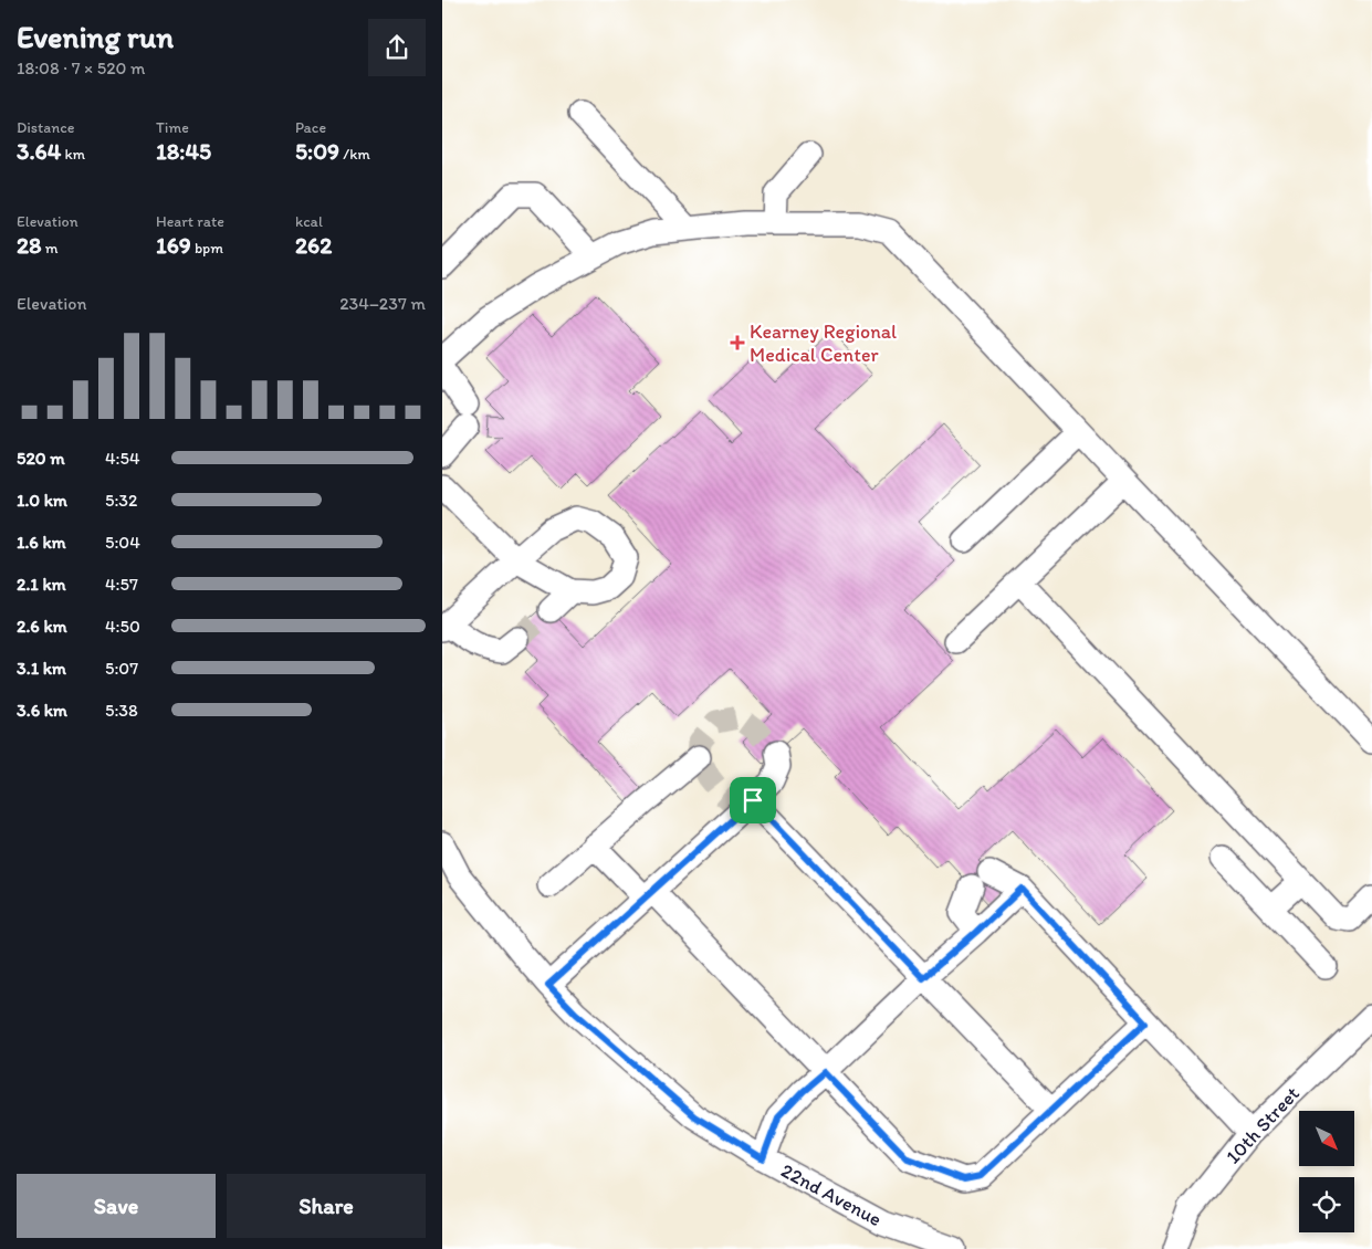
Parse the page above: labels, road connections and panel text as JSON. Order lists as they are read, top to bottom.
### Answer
{
  "streets": {
    "street": ["10th Street", "22nd Avenue"]
  },
  "places": {
    "health": ["Kearney Regional Medical Center"]
  },
  "north": "bottom right",
  "page": {
    "heading": ["Evening run", "18:08 · 7 × 520 m"],
    "stats": [
      ["Distance", "3.64 km"],
      ["Time", "18:45"],
      ["Pace", "5:09 /km"],
      ["Elevation", "28 m"],
      ["Heart rate", "169 bpm"],
      ["kcal", "262"]
    ],
    "chart": ["Elevation", "234–237 m"],
    "list": [
      {
        "name": "520 m",
        "note": "4:54"
      },
      {
        "name": "1.0 km",
        "note": "5:32"
      },
      {
        "name": "1.6 km",
        "note": "5:04"
      },
      {
        "name": "2.1 km",
        "note": "4:57"
      },
      {
        "name": "2.6 km",
        "note": "4:50"
      },
      {
        "name": "3.1 km",
        "note": "5:07"
      },
      {
        "name": "3.6 km",
        "note": "5:38"
      }
    ],
    "buttons": ["Save", "Share"]
  }
}
